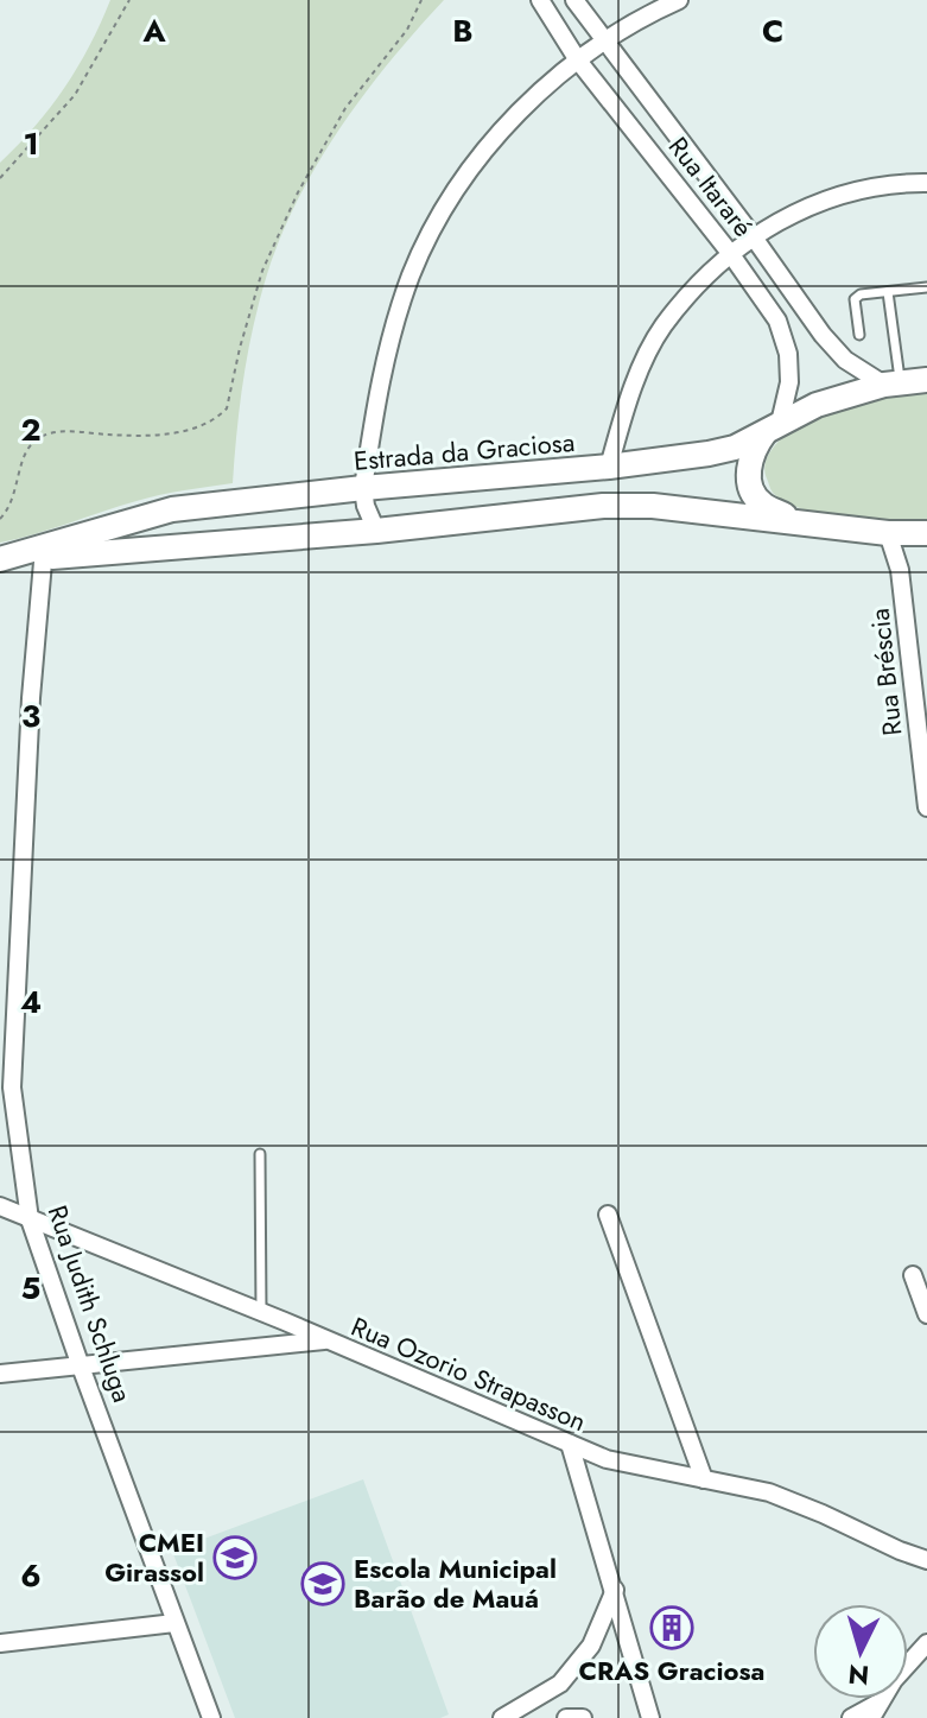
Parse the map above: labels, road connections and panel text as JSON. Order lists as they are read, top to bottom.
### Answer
{
  "streets": {
    "main road": ["Estrada da Graciosa"],
    "street": [
      "Rua Itararé",
      "Rua Bréscia",
      "Rua Judith Schluga",
      "Rua Ozorio Strapasson"
    ]
  },
  "crossings": [
    ["Rua Itararé", "Estrada da Graciosa"],
    ["Estrada da Graciosa", "Rua Bréscia"],
    ["Estrada da Graciosa", "Rua Judith Schluga"],
    ["Rua Judith Schluga", "Rua Ozorio Strapasson"]
  ],
  "places": {
    "school or university": ["CMEI Girassol", "Escola Municipal Barão de Mauá"],
    "building": ["CRAS Graciosa"]
  },
  "north": "bottom",
  "grid": {
    "columns": ["A", "B", "C"],
    "rows": [
      "1",
      "2",
      "3",
      "4",
      "5",
      "6"
    ]
  }
}
